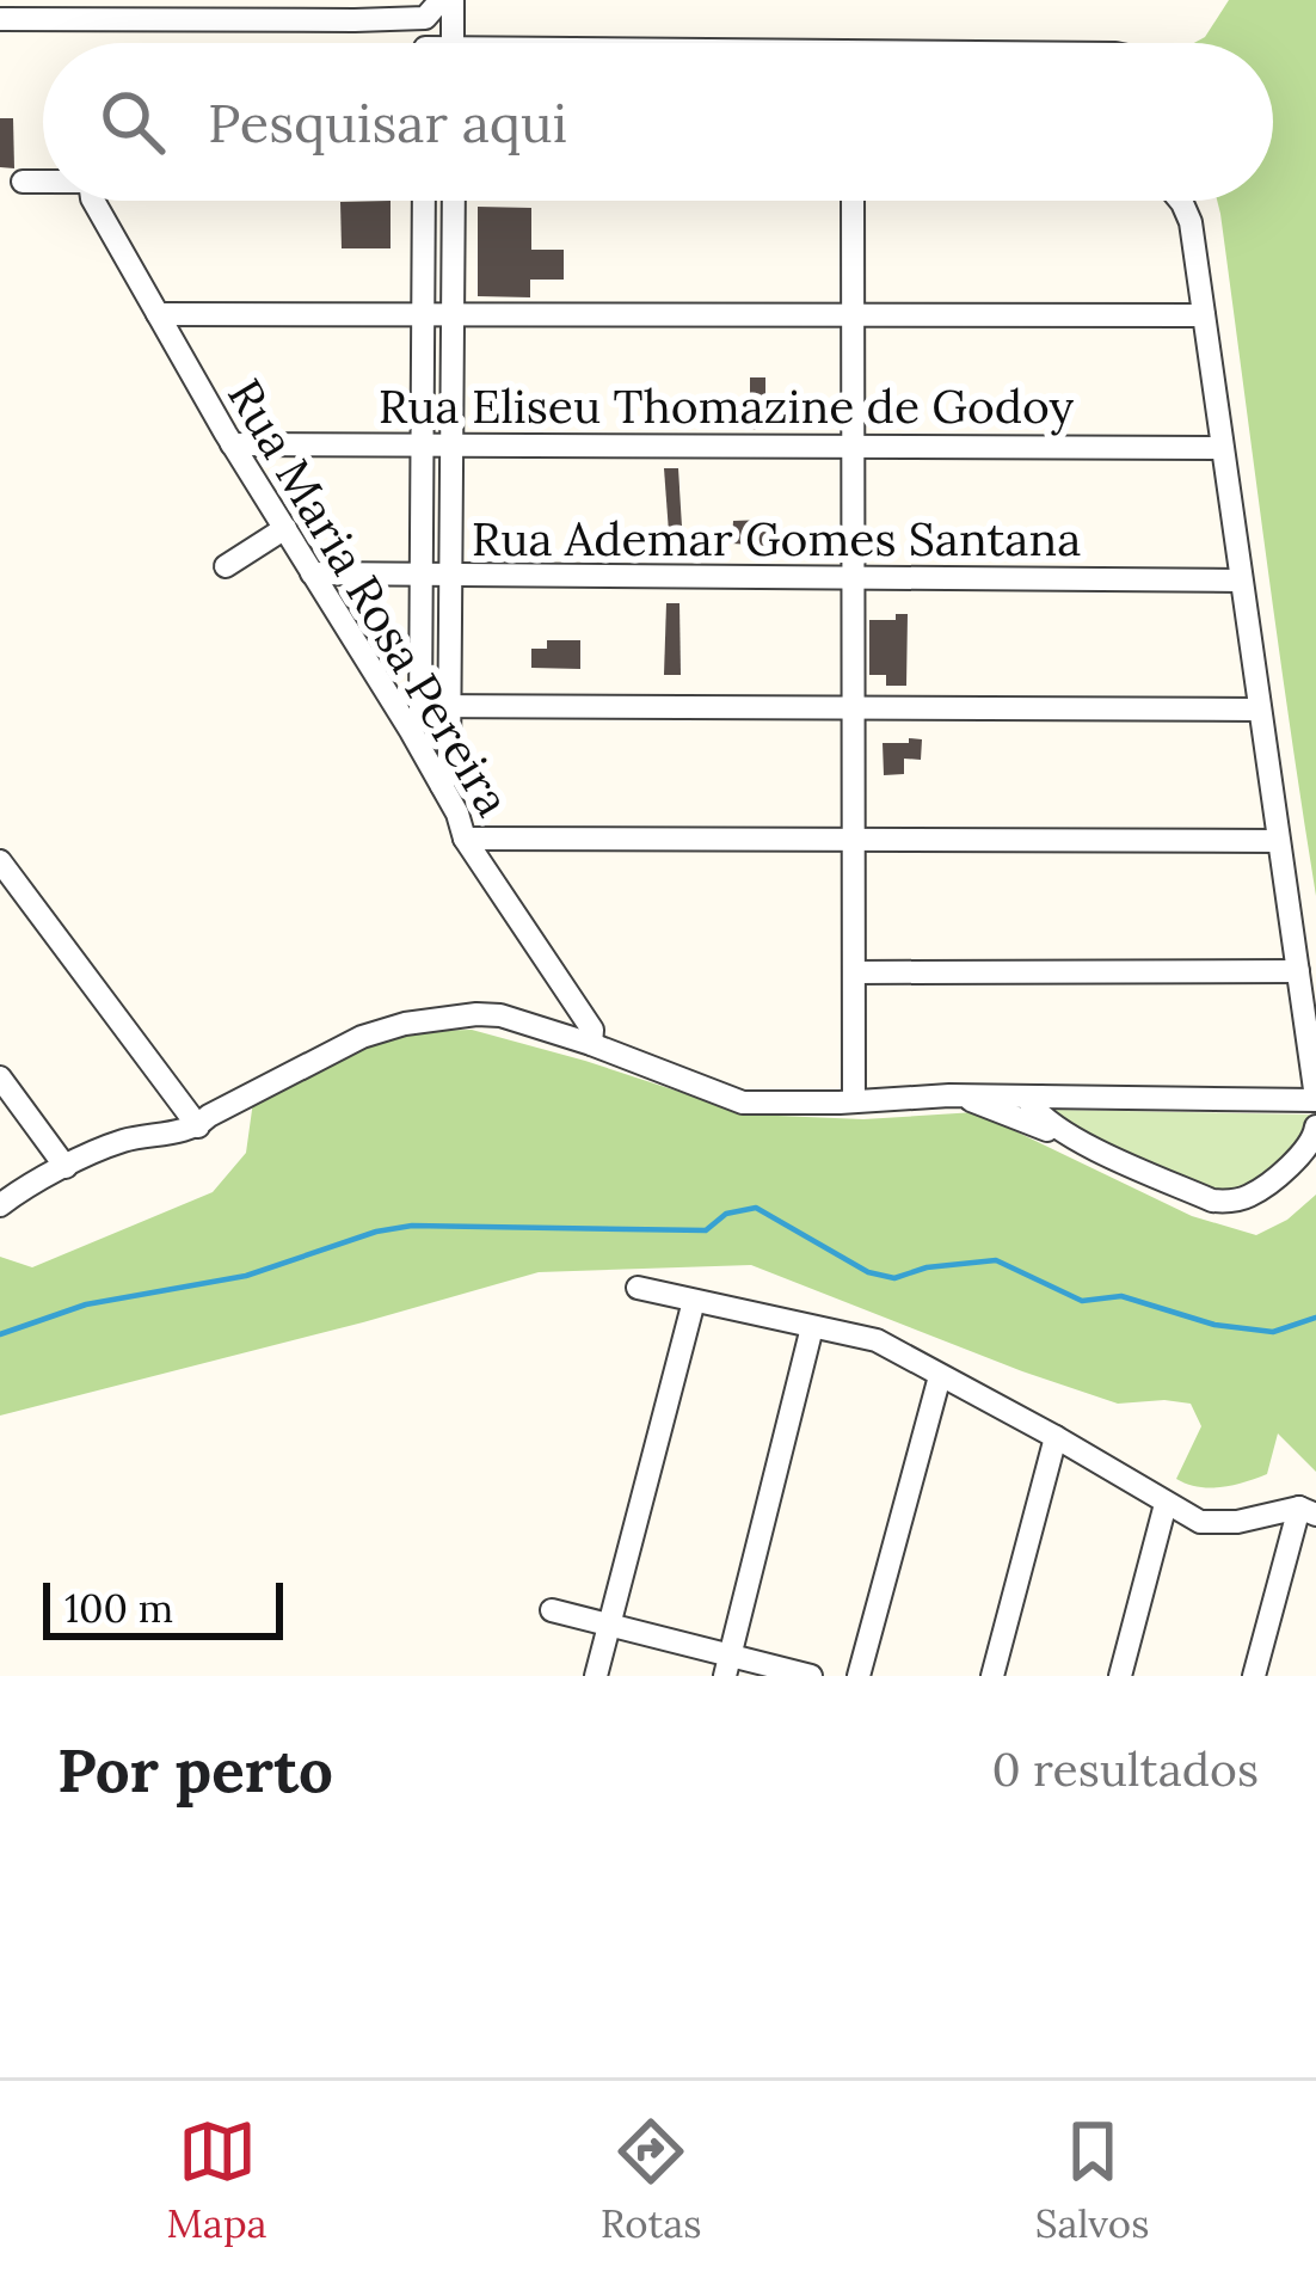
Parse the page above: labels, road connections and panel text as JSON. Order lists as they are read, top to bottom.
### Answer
{
  "streets": {
    "street": ["Rua Eliseu Thomazine de Godoy", "Rua Ademar Gomes Santana", "Rua Maria Rosa Pereira"]
  },
  "crossings": [
    ["Rua Eliseu Thomazine de Godoy", "Rua Maria Rosa Pereira"],
    ["Rua Ademar Gomes Santana", "Rua Maria Rosa Pereira"]
  ],
  "scale_bar": "100 m",
  "page": {
    "search": "Pesquisar aqui",
    "scale": "100 m",
    "heading": ["Por perto", "0 resultados"],
    "nav": ["Mapa", "Rotas", "Salvos"]
  }
}
